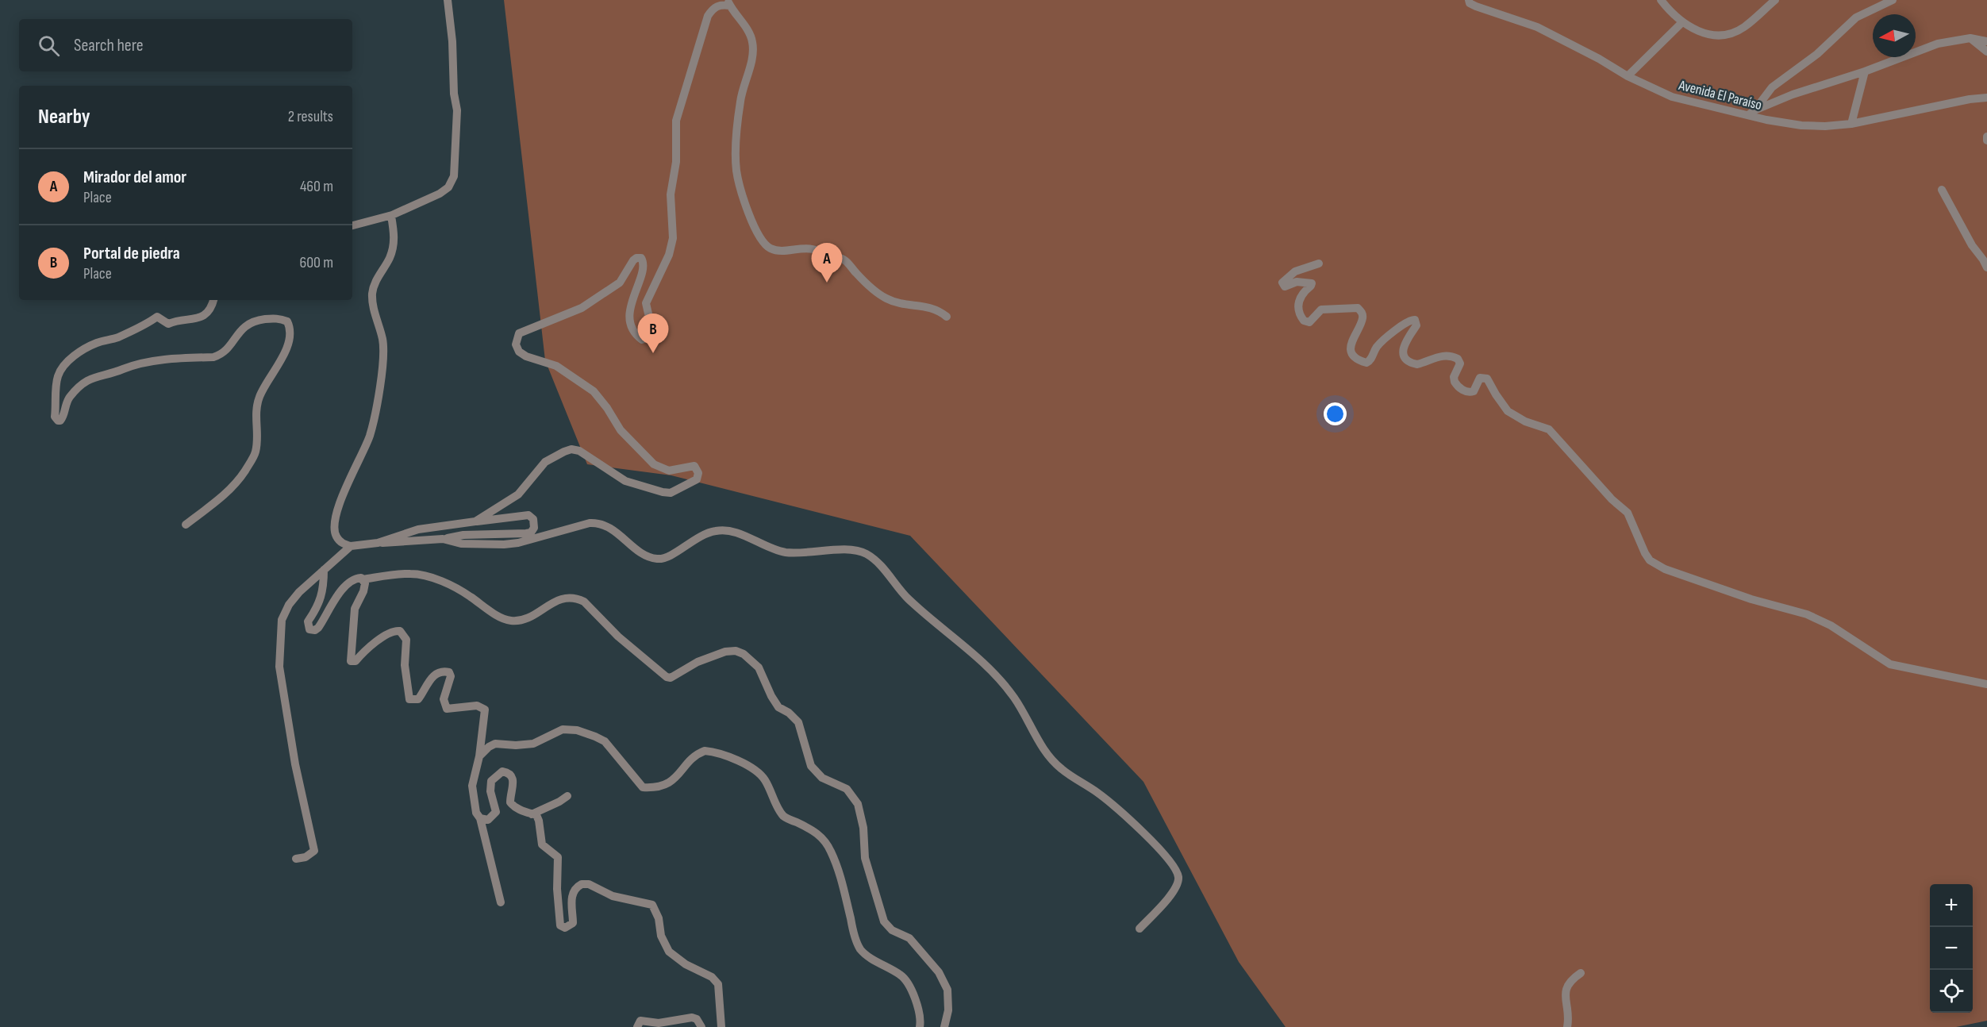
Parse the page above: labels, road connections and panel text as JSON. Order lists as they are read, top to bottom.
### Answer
{
  "streets": {
    "street": ["Avenida El Paraíso"]
  },
  "north": "left",
  "page": {
    "search": "Search here",
    "heading": ["Nearby", "2 results"],
    "list": [
      {
        "mark": "A",
        "name": "Mirador del amor",
        "note": "Place",
        "value": "460 m"
      },
      {
        "mark": "B",
        "name": "Portal de piedra",
        "note": "Place",
        "value": "600 m"
      }
    ],
    "pins": ["A", "B"],
    "map_buttons": ["+", "−"]
  }
}
